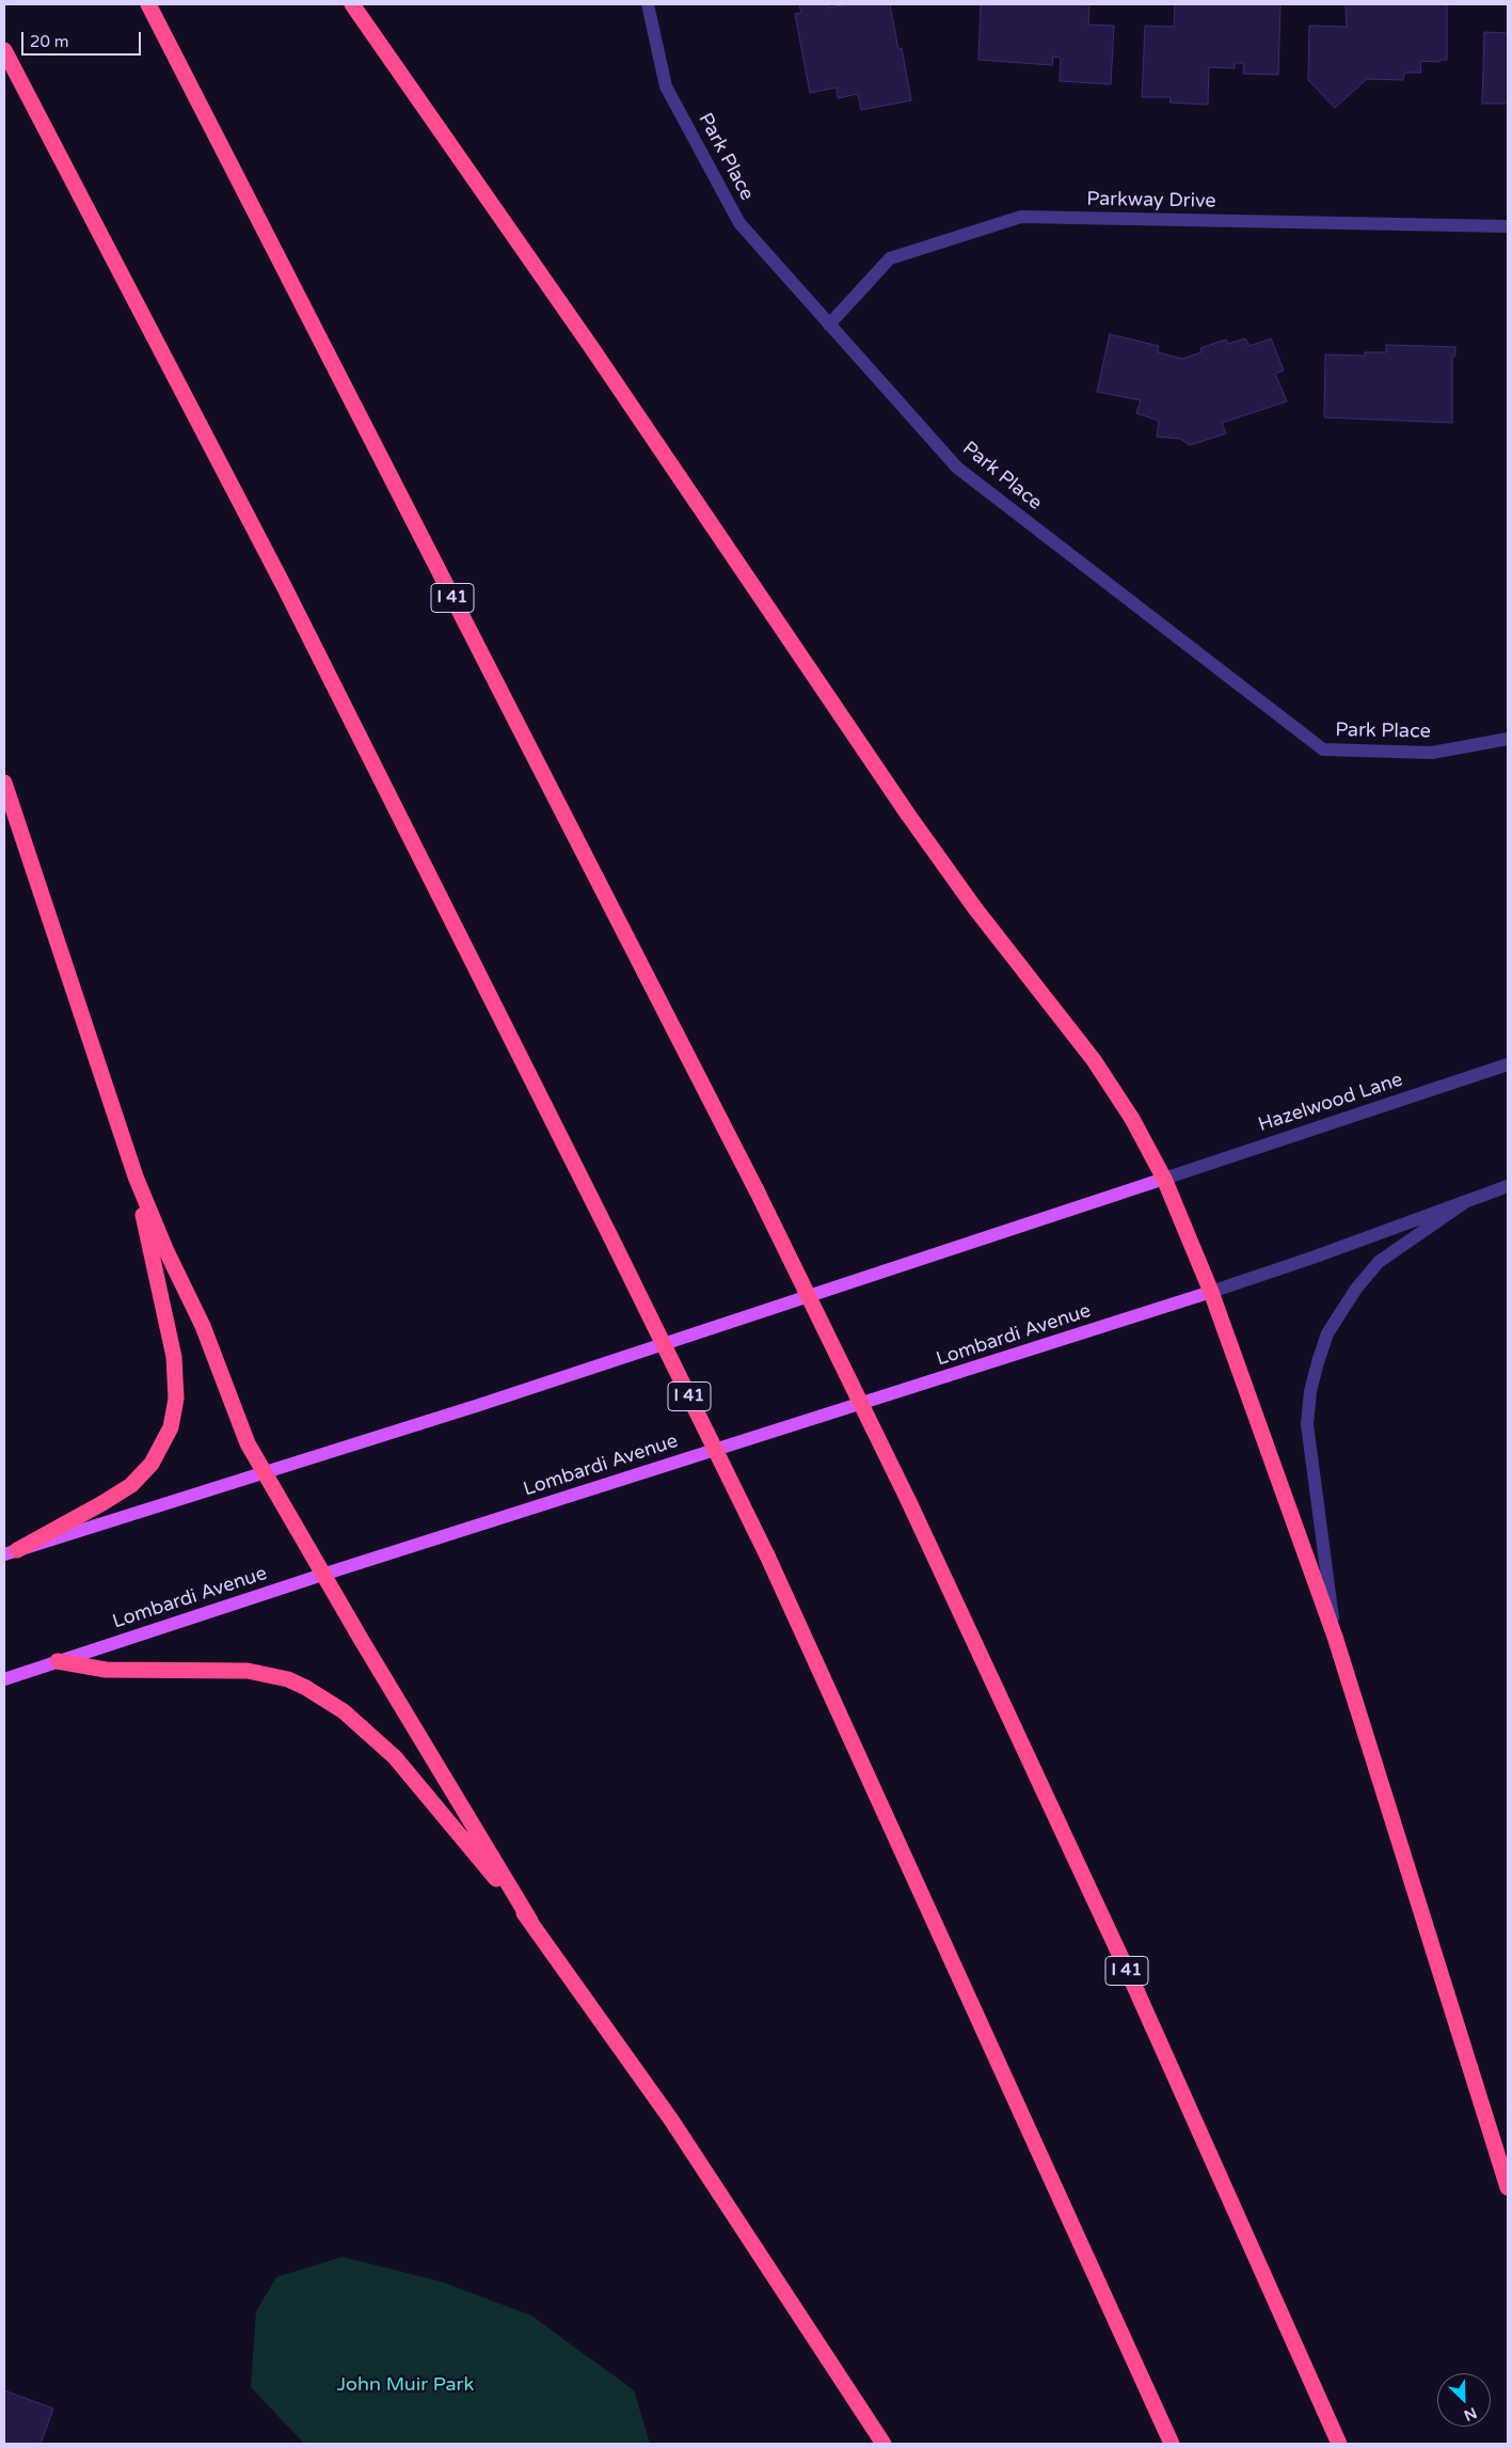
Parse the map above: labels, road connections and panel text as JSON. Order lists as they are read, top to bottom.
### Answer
{
  "streets": {
    "highway": ["I 41"],
    "main road": ["Lombardi Avenue"],
    "street": ["Park Place", "Parkway Drive", "Hazelwood Lane"]
  },
  "crossings": [
    ["Park Place", "Parkway Drive"]
  ],
  "parks": ["John Muir Park"],
  "scale_bar": "20 m",
  "north": "bottom right"
}
